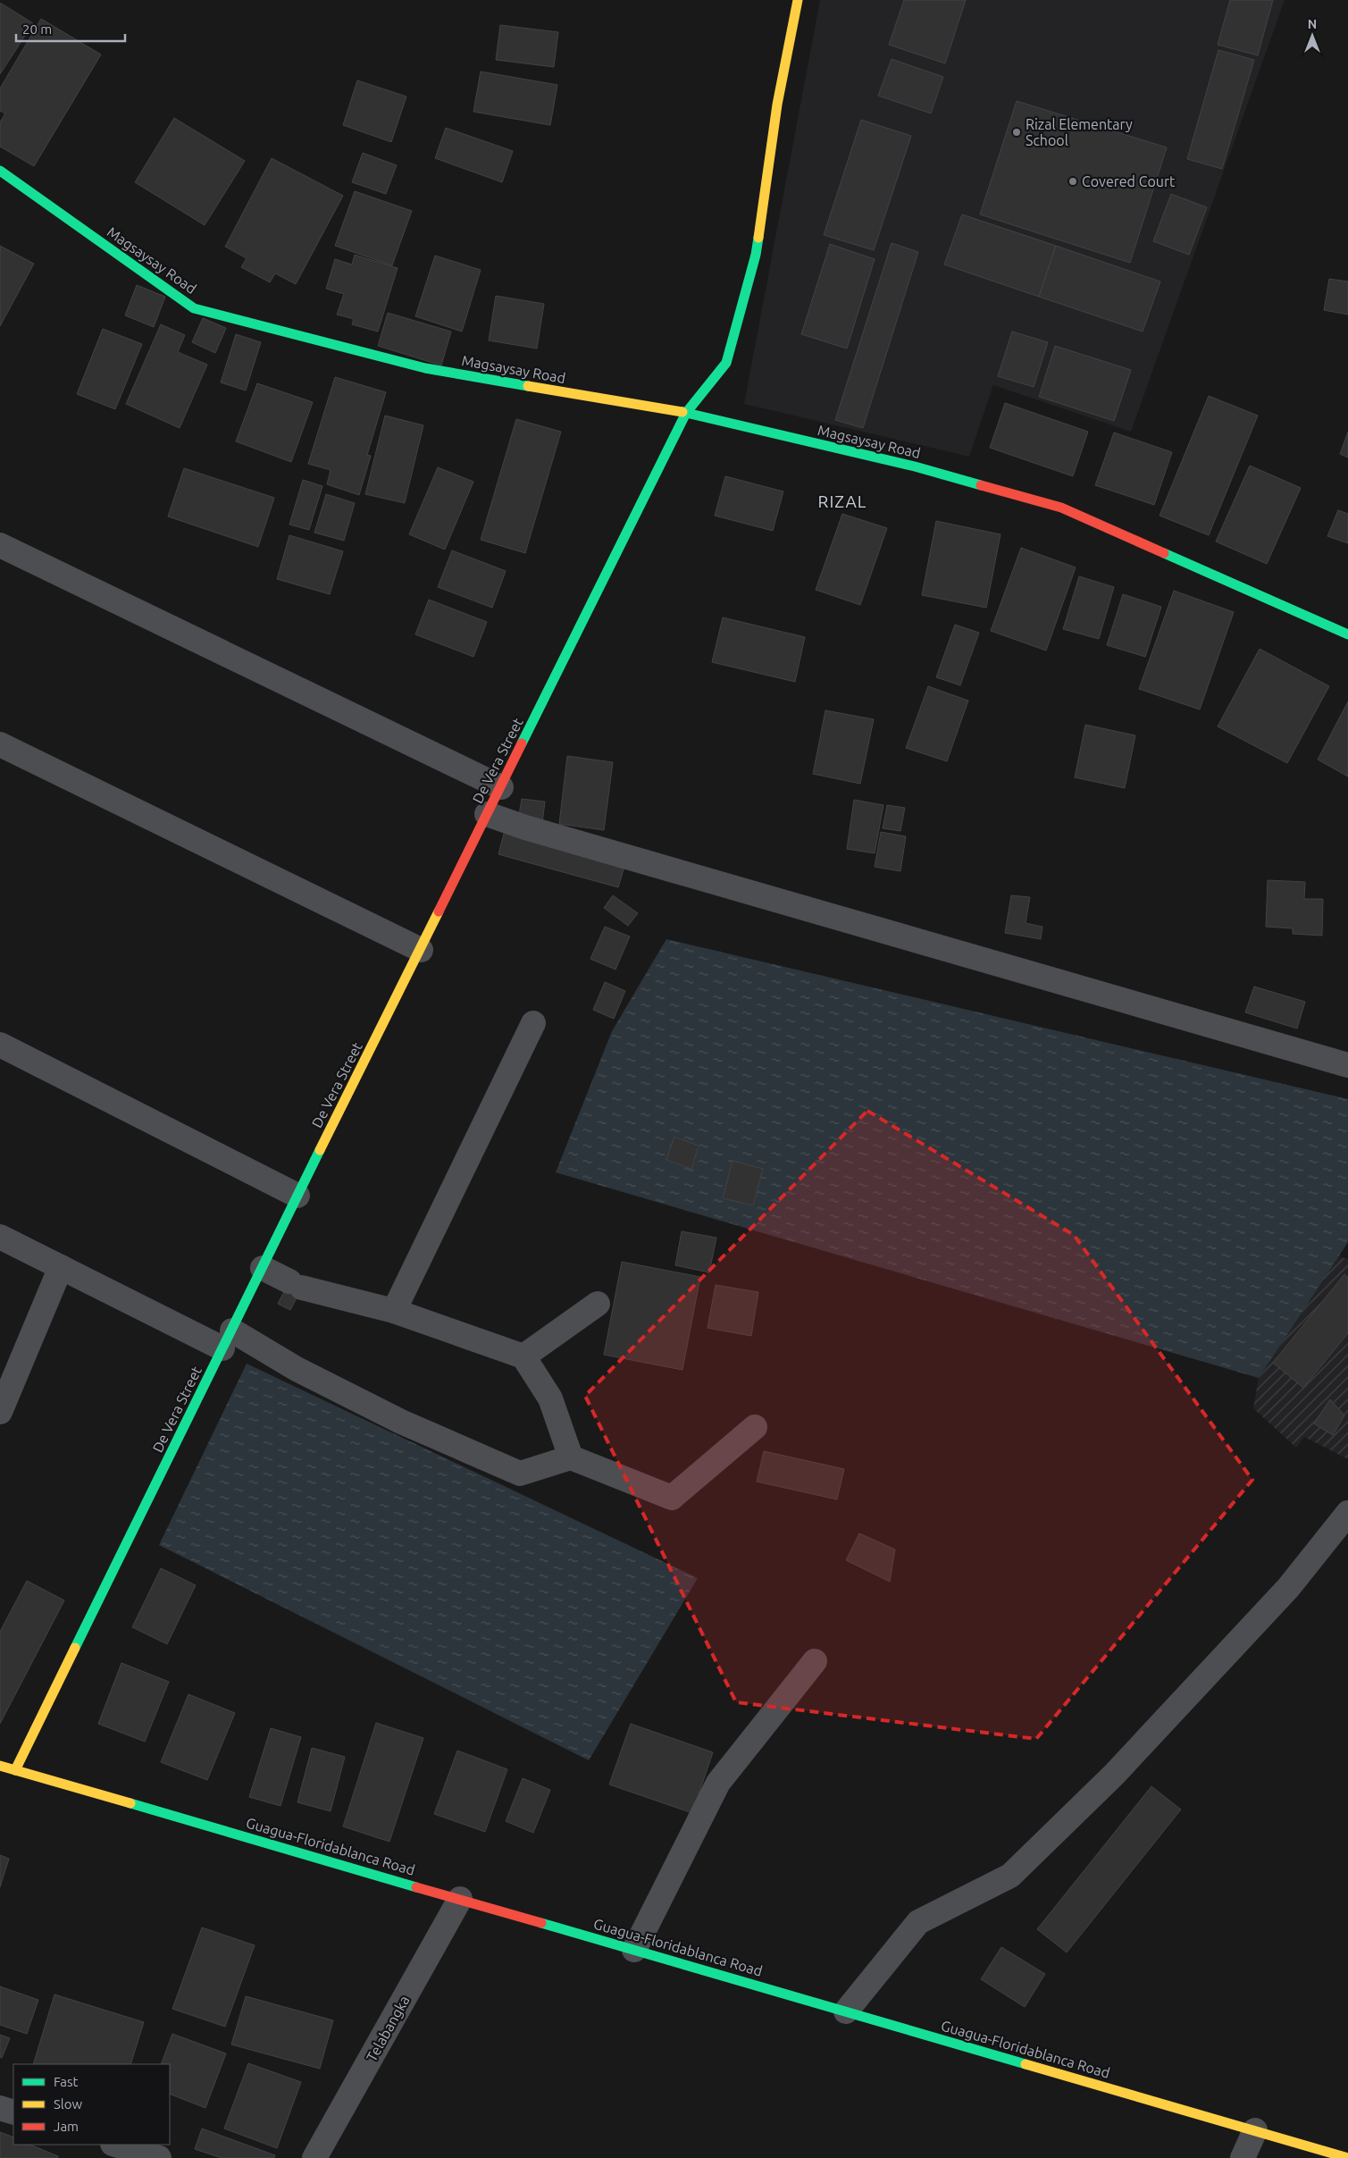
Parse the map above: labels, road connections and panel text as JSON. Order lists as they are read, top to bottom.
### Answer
{
  "streets": {
    "street": [
      "Magsaysay Road",
      "De Vera Street",
      "Guagua-Floridablanca Road",
      "Telabangka"
    ]
  },
  "crossings": [
    ["Magsaysay Road", "De Vera Street"],
    ["De Vera Street", "Guagua-Floridablanca Road"],
    ["Guagua-Floridablanca Road", "Telabangka"]
  ],
  "districts": ["RIZAL"],
  "places": ["Rizal Elementary School", "Covered Court"],
  "legend": ["Fast", "Slow", "Jam"],
  "scale_bar": "20 m",
  "north": "top"
}
